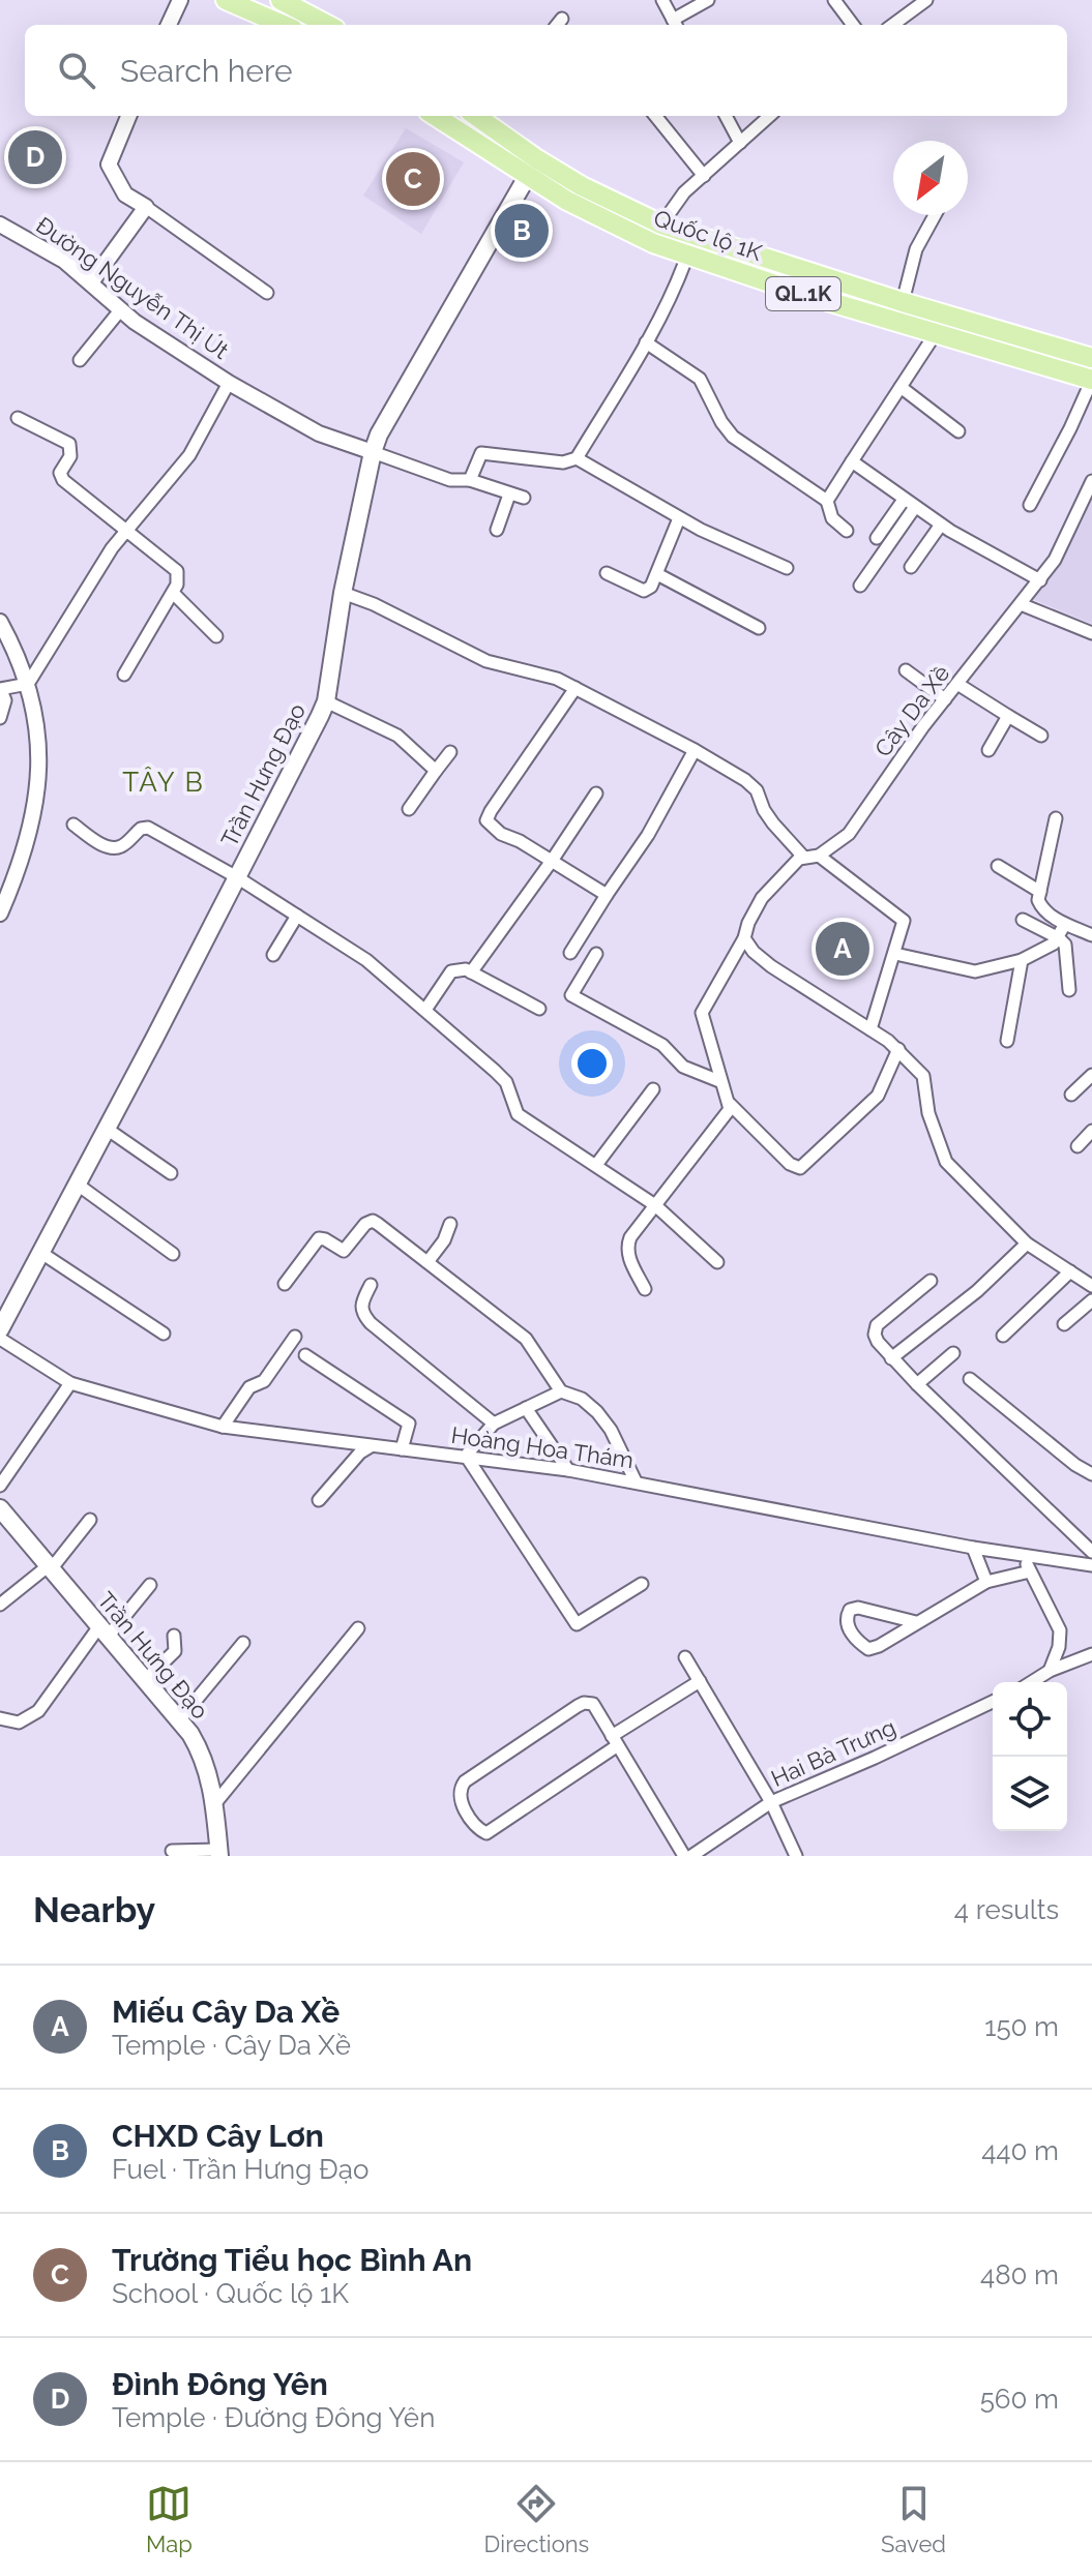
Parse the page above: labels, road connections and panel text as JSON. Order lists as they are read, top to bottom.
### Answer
{
  "streets": {
    "main road": ["Quốc lộ 1K", "QL.1K", "Trần Hưng Đạo"],
    "street": [
      "Đường Nguyễn Thị Út",
      "Cây Da Xề",
      "Hoàng Hoa Thám",
      "Hai Bà Trưng"
    ]
  },
  "crossings": [
    ["Quốc lộ 1K", "Trần Hưng Đạo"],
    ["Đường Nguyễn Thị Út", "Trần Hưng Đạo"]
  ],
  "districts": ["TÂY B"],
  "north": "bottom left",
  "page": {
    "search": "Search here",
    "pins": [
      "D",
      "C",
      "B",
      "A"
    ],
    "heading": ["Nearby", "4 results"],
    "list": [
      {
        "mark": "A",
        "name": "Miếu Cây Da Xề",
        "note": "Temple · Cây Da Xề",
        "value": "150 m"
      },
      {
        "mark": "B",
        "name": "CHXD Cây Lơn",
        "note": "Fuel · Trần Hưng Đạo",
        "value": "440 m"
      },
      {
        "mark": "C",
        "name": "Trường Tiểu học Bình An",
        "note": "School · Quốc lộ 1K",
        "value": "480 m"
      },
      {
        "mark": "D",
        "name": "Đình Đông Yên",
        "note": "Temple · Đường Đông Yên",
        "value": "560 m"
      }
    ],
    "nav": ["Map", "Directions", "Saved"]
  }
}
